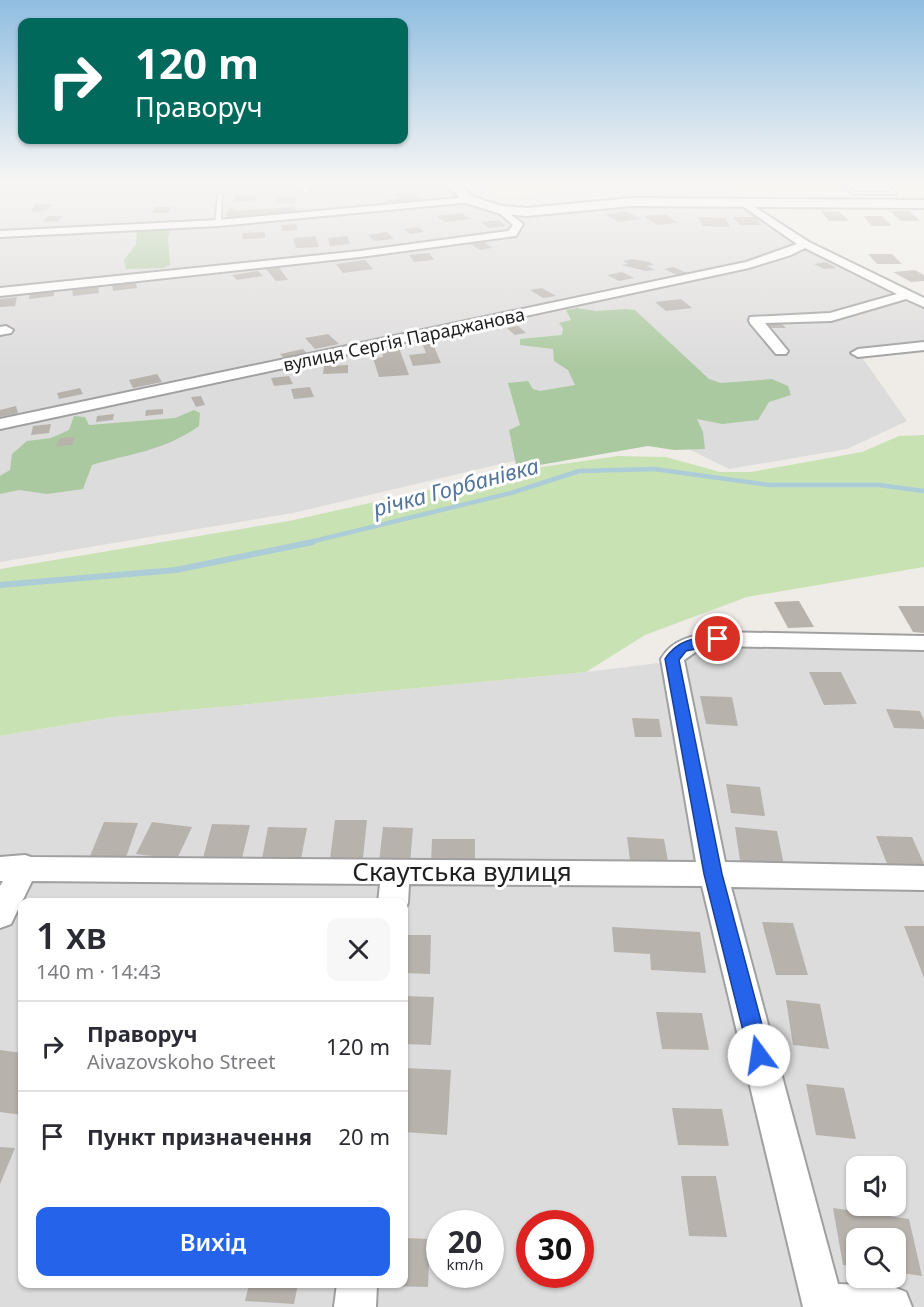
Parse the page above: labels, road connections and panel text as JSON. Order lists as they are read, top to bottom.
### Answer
{
  "streets": {
    "street": ["вулиця Сергія Параджанова", "Скаутська вулиця"]
  },
  "water": ["річка Горбанівка"],
  "page": {
    "turn": ["120 m", "Праворуч"],
    "heading": ["1 хв", "140 m · 14:43"],
    "list": [
      {
        "name": "Праворуч",
        "note": "Aivazovskoho Street",
        "value": "120 m"
      },
      {
        "name": "Пункт призначення",
        "value": "20 m"
      }
    ],
    "buttons": "Вихід",
    "speed": "20 km/h",
    "limit": "30"
  }
}
